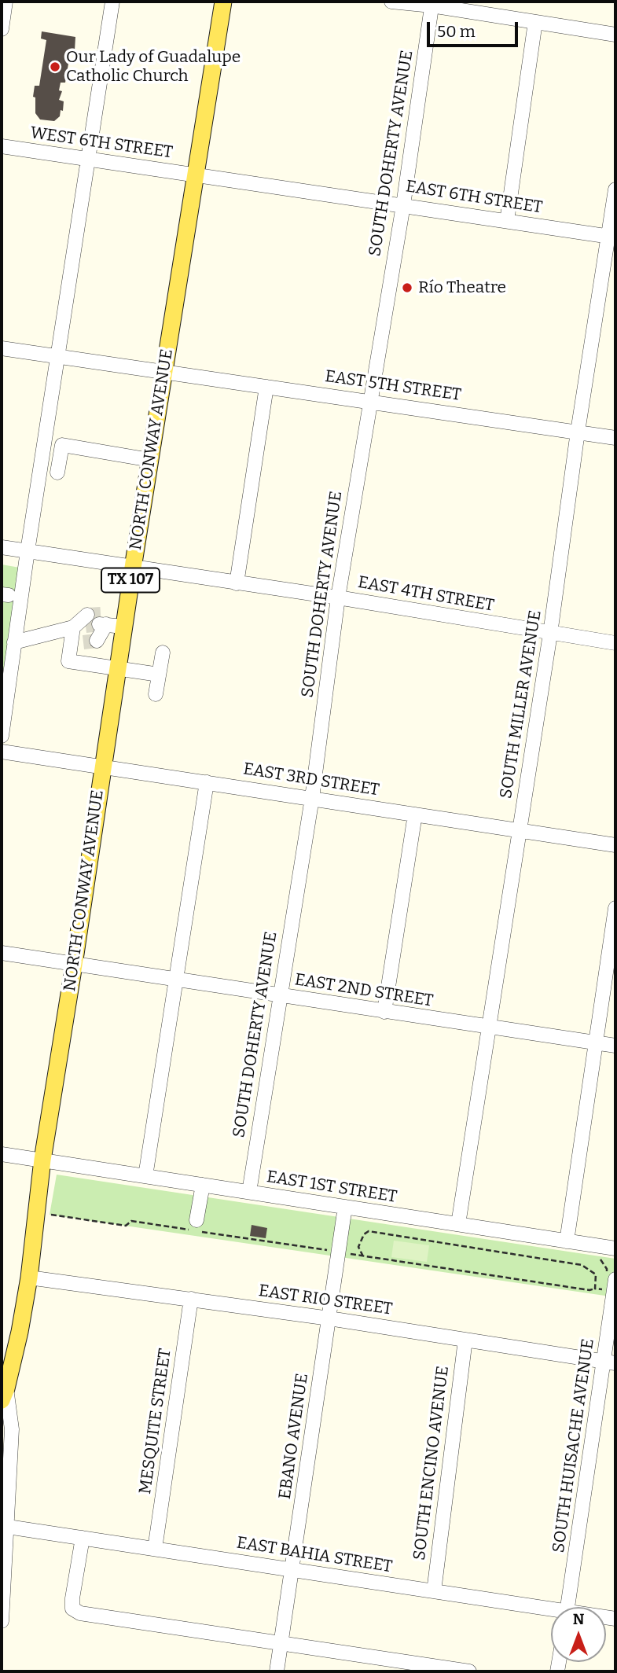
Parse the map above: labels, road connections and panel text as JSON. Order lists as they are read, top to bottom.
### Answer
{
  "streets": {
    "main road": ["NORTH CONWAY AVENUE", "TX 107"],
    "street": [
      "WEST 6TH STREET",
      "SOUTH DOHERTY AVENUE",
      "EAST 6TH STREET",
      "EAST 5TH STREET",
      "EAST 4TH STREET",
      "SOUTH MILLER AVENUE",
      "EAST 3RD STREET",
      "EAST 2ND STREET",
      "EAST 1ST STREET",
      "EAST RIO STREET",
      "MESQUITE STREET",
      "EBANO AVENUE",
      "SOUTH HUISACHE AVENUE",
      "SOUTH ENCINO AVENUE",
      "EAST BAHIA STREET"
    ]
  },
  "crossings": [
    ["WEST 6TH STREET", "EAST 6TH STREET"],
    ["WEST 6TH STREET", "NORTH CONWAY AVENUE"],
    ["SOUTH DOHERTY AVENUE", "EAST 6TH STREET"],
    ["SOUTH DOHERTY AVENUE", "EAST 5TH STREET"],
    ["SOUTH DOHERTY AVENUE", "EAST 4TH STREET"],
    ["SOUTH DOHERTY AVENUE", "EAST 3RD STREET"],
    ["SOUTH DOHERTY AVENUE", "EAST 2ND STREET"],
    ["SOUTH DOHERTY AVENUE", "EAST 1ST STREET"],
    ["EAST 6TH STREET", "NORTH CONWAY AVENUE"],
    ["EAST 6TH STREET", "SOUTH MILLER AVENUE"],
    ["EAST 5TH STREET", "NORTH CONWAY AVENUE"],
    ["EAST 5TH STREET", "SOUTH MILLER AVENUE"],
    ["NORTH CONWAY AVENUE", "TX 107"],
    ["NORTH CONWAY AVENUE", "EAST 4TH STREET"],
    ["NORTH CONWAY AVENUE", "EAST 3RD STREET"],
    ["NORTH CONWAY AVENUE", "EAST 2ND STREET"],
    ["NORTH CONWAY AVENUE", "EAST 1ST STREET"],
    ["TX 107", "EAST 1ST STREET"],
    ["TX 107", "EAST RIO STREET"],
    ["EAST 4TH STREET", "SOUTH MILLER AVENUE"],
    ["SOUTH MILLER AVENUE", "EAST 3RD STREET"],
    ["SOUTH MILLER AVENUE", "EAST 2ND STREET"],
    ["SOUTH MILLER AVENUE", "EAST 1ST STREET"],
    ["EAST 1ST STREET", "EBANO AVENUE"],
    ["EAST RIO STREET", "MESQUITE STREET"],
    ["EAST RIO STREET", "EBANO AVENUE"],
    ["EAST RIO STREET", "SOUTH HUISACHE AVENUE"],
    ["EAST RIO STREET", "SOUTH ENCINO AVENUE"],
    ["MESQUITE STREET", "EAST BAHIA STREET"],
    ["EBANO AVENUE", "EAST BAHIA STREET"],
    ["SOUTH ENCINO AVENUE", "EAST BAHIA STREET"]
  ],
  "places": ["Our Lady of Guadalupe Catholic Church", "Río Theatre"],
  "scale_bar": "50 m",
  "north": "top"
}
